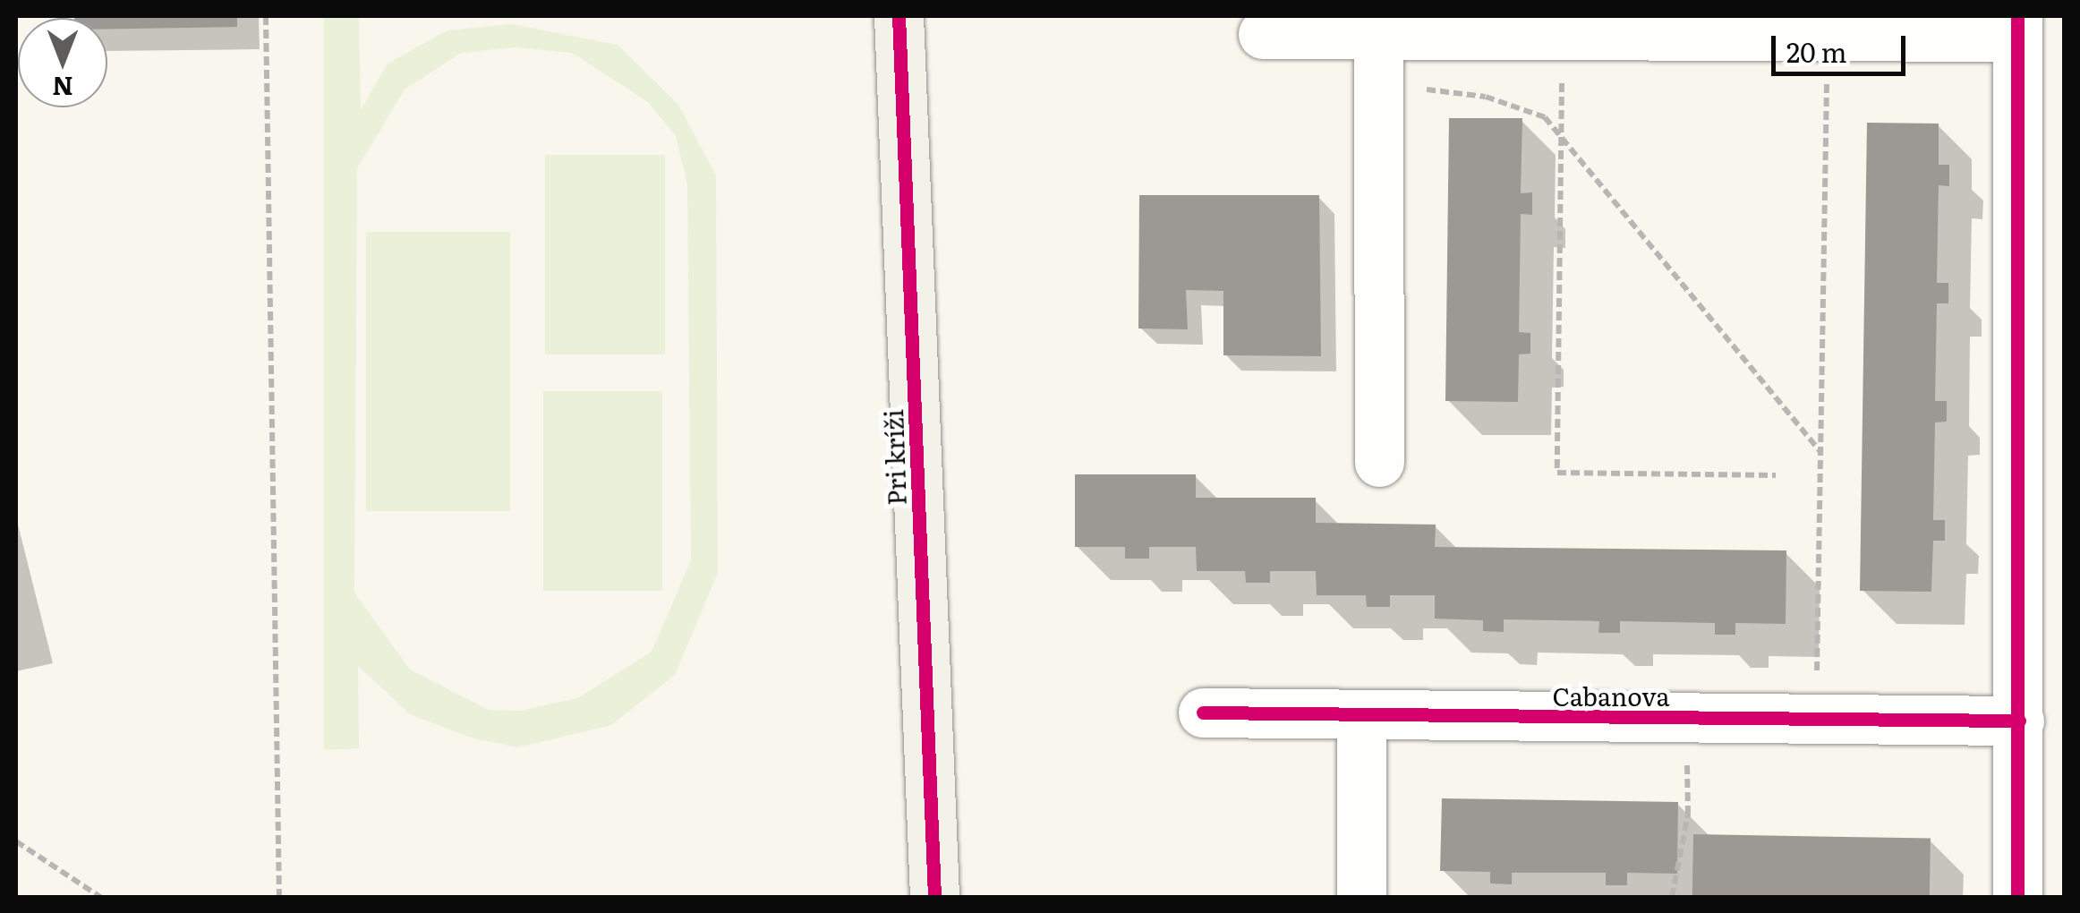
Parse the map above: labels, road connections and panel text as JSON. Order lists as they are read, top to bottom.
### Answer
{
  "streets": {
    "street": ["Pri kríži", "Cabanova"]
  },
  "scale_bar": "20 m",
  "north": "bottom"
}
